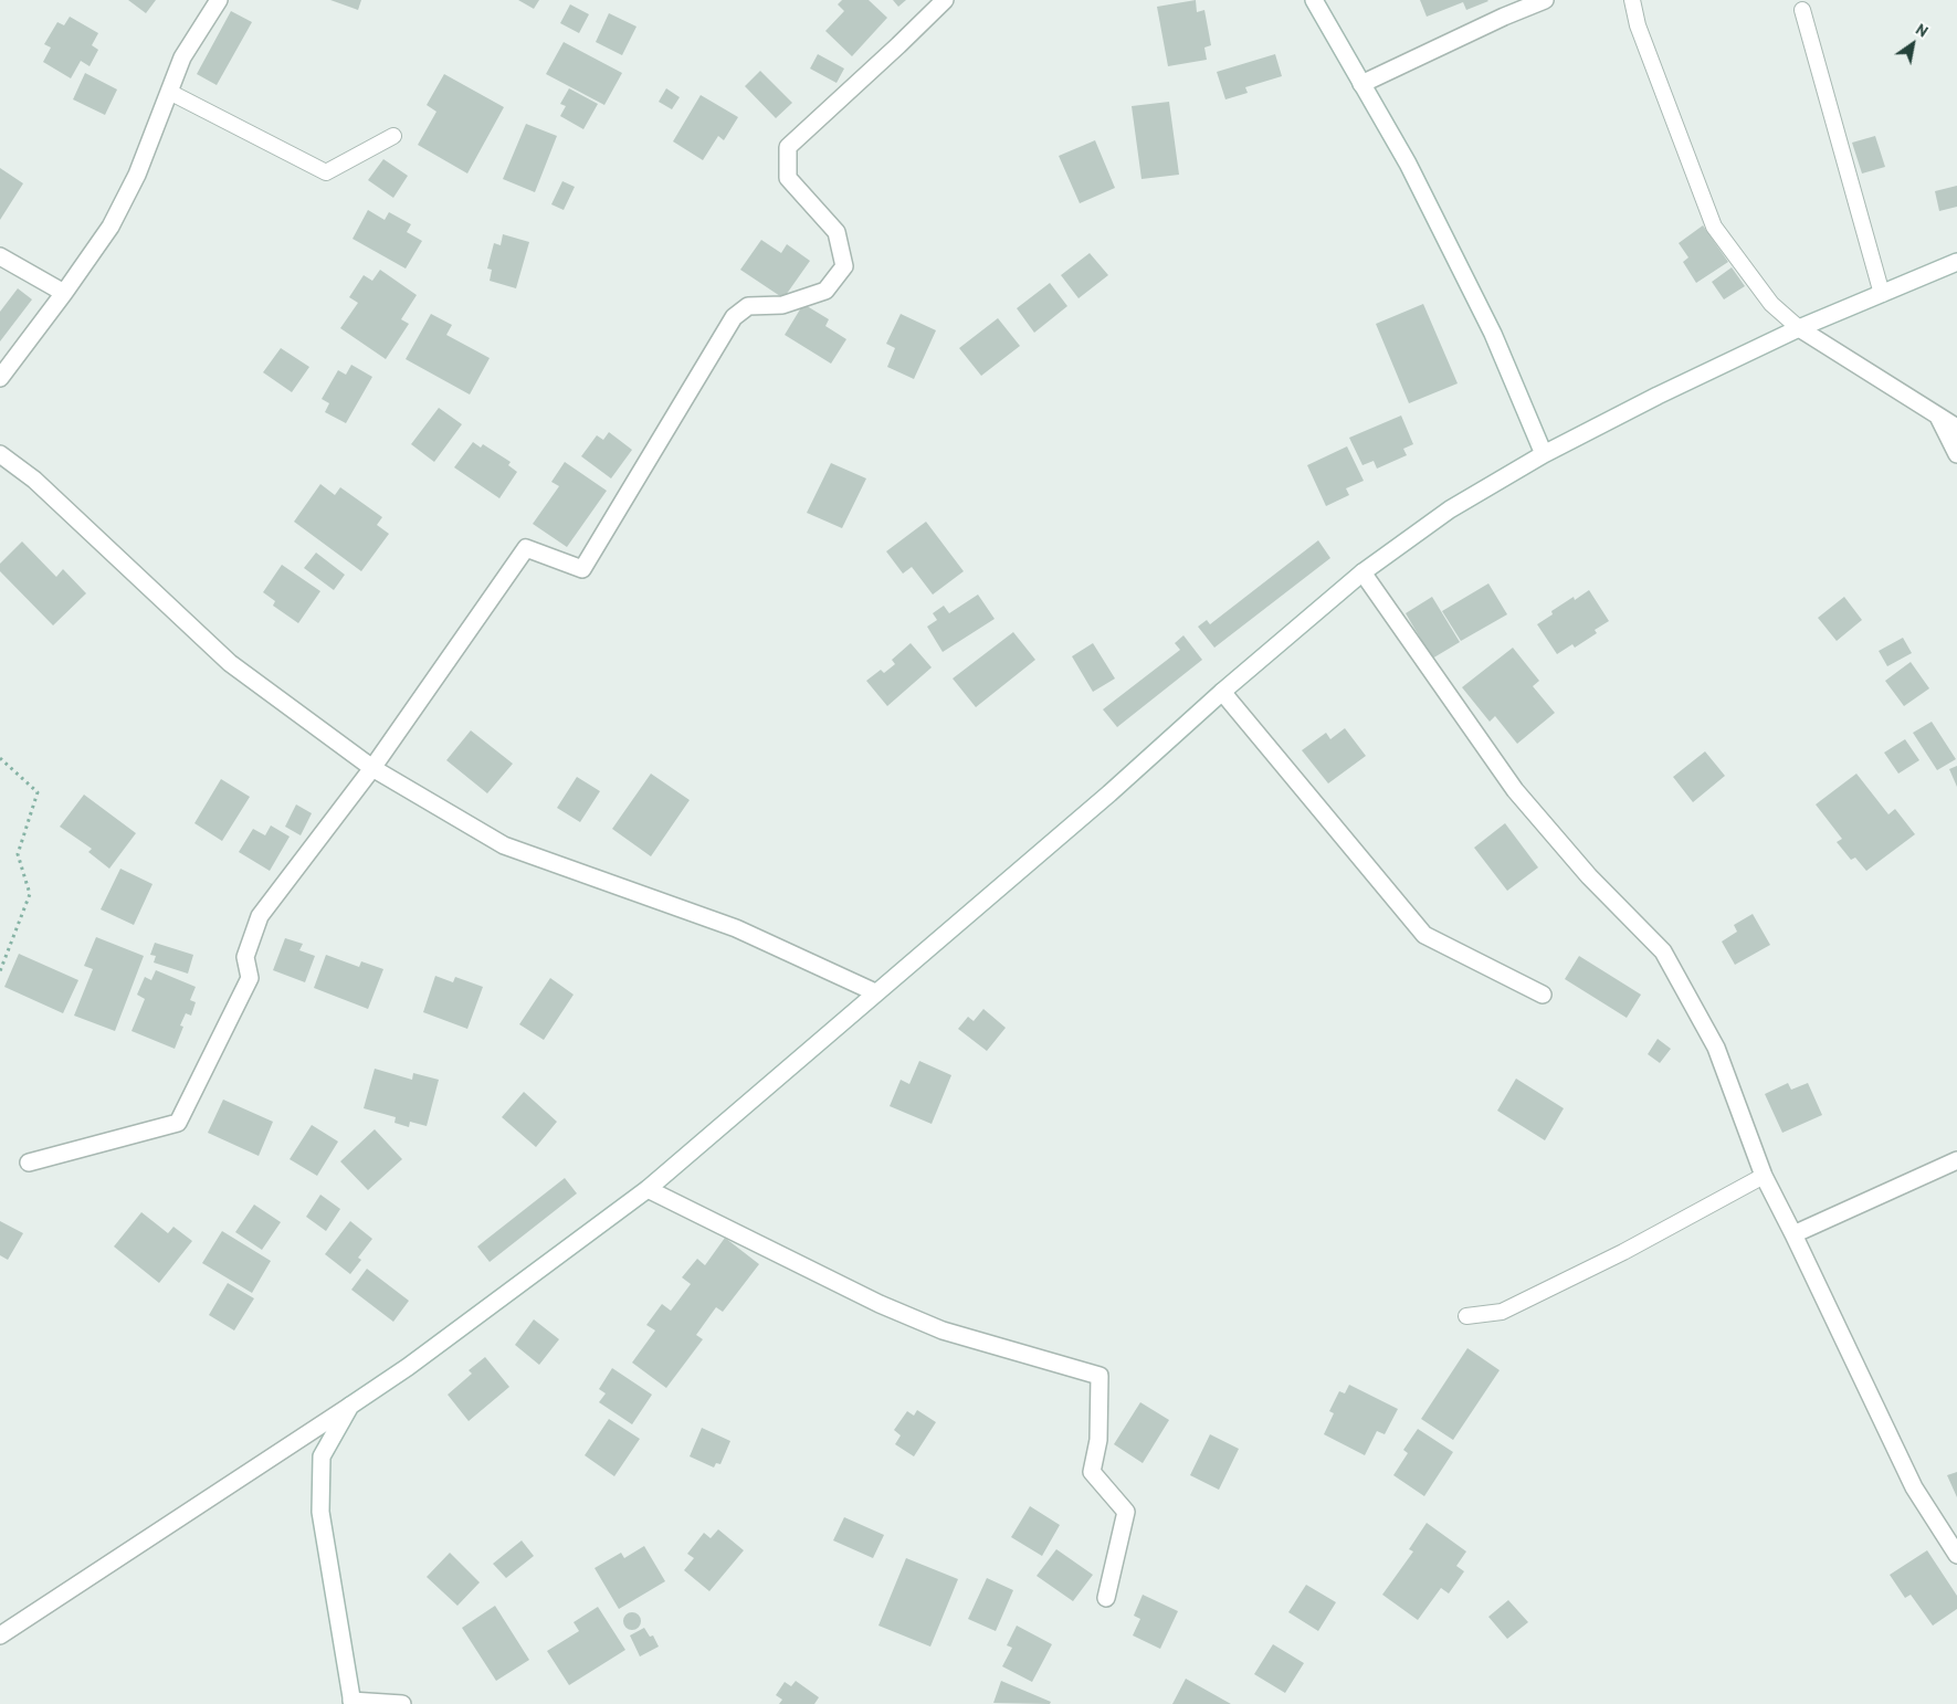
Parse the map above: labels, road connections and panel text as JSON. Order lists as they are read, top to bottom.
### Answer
{
  "north": "top right"
}
